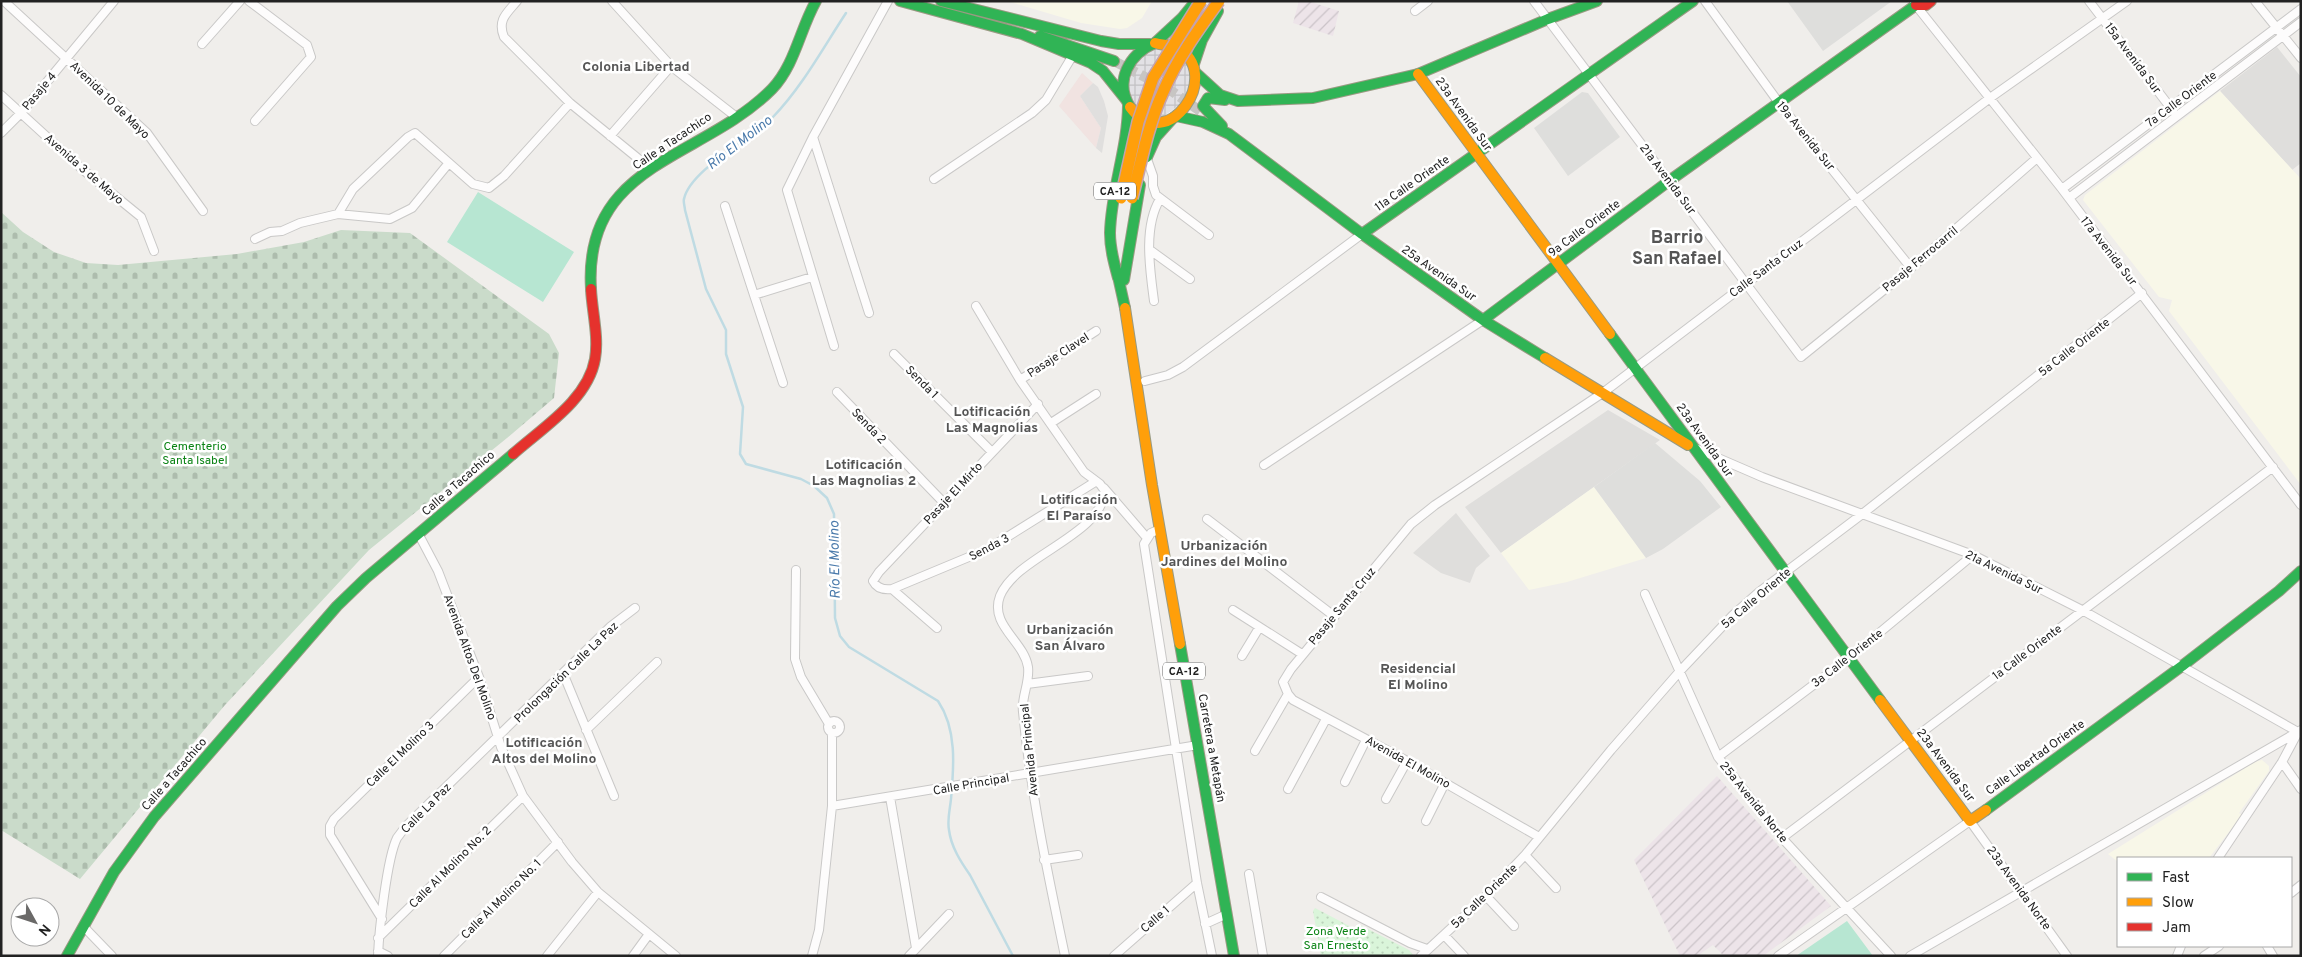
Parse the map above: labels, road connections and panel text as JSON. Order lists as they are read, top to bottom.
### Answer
{
  "streets": {
    "main road": [
      "23a Avenida Sur",
      "Calle a Tacachico",
      "11a Calle Oriente",
      "CA-12",
      "9a Calle Oriente",
      "25a Avenida Sur",
      "Carretera a Metapán",
      "Calle Libertad Oriente"
    ],
    "street": [
      "15a Avenida Sur",
      "Pasaje 4",
      "7a Calle Oriente",
      "Avenida 10 de Mayo",
      "19a Avenida Sur",
      "Avenida 3 de Mayo",
      "21a Avenida Sur",
      "17a Avenida Sur",
      "Pasaje Ferrocarril",
      "Calle Santa Cruz",
      "5a Calle Oriente",
      "Pasaje Clavel",
      "Senda 1",
      "Senda 2",
      "Pasaje El Mirto",
      "Senda 3",
      "Pasaje Santa Cruz",
      "1a Calle Oriente",
      "Avenida Altos Del Molino",
      "3a Calle Oriente",
      "Prolongación Calle La Paz",
      "Avenida Principal",
      "Calle El Molino 3",
      "Avenida El Molino",
      "Calle Principal",
      "25a Avenida Norte",
      "Calle La Paz",
      "Calle Al Molino No. 2",
      "23a Avenida Norte",
      "Calle Al Molino No. 1",
      "Calle 1"
    ]
  },
  "crossings": [
    ["15a Avenida Sur", "7a Calle Oriente"],
    ["15a Avenida Sur", "Calle Santa Cruz"],
    ["Pasaje 4", "Avenida 10 de Mayo"],
    ["Pasaje 4", "Avenida 3 de Mayo"],
    ["7a Calle Oriente", "17a Avenida Sur"],
    ["23a Avenida Sur", "21a Avenida Sur"],
    ["23a Avenida Sur", "11a Calle Oriente"],
    ["23a Avenida Sur", "9a Calle Oriente"],
    ["23a Avenida Sur", "Calle Santa Cruz"],
    ["23a Avenida Sur", "25a Avenida Sur"],
    ["23a Avenida Sur", "5a Calle Oriente"],
    ["23a Avenida Sur", "1a Calle Oriente"],
    ["23a Avenida Sur", "3a Calle Oriente"],
    ["23a Avenida Sur", "Calle Libertad Oriente"],
    ["23a Avenida Sur", "23a Avenida Norte"],
    ["19a Avenida Sur", "9a Calle Oriente"],
    ["19a Avenida Sur", "Pasaje Ferrocarril"],
    ["19a Avenida Sur", "Calle Santa Cruz"],
    ["Calle a Tacachico", "Avenida Altos Del Molino"],
    ["21a Avenida Sur", "11a Calle Oriente"],
    ["21a Avenida Sur", "9a Calle Oriente"],
    ["21a Avenida Sur", "Pasaje Ferrocarril"],
    ["21a Avenida Sur", "Calle Santa Cruz"],
    ["21a Avenida Sur", "25a Avenida Sur"],
    ["21a Avenida Sur", "5a Calle Oriente"],
    ["21a Avenida Sur", "1a Calle Oriente"],
    ["21a Avenida Sur", "3a Calle Oriente"],
    ["21a Avenida Sur", "Calle Libertad Oriente"],
    ["11a Calle Oriente", "25a Avenida Sur"],
    ["11a Calle Oriente", "Carretera a Metapán"],
    ["CA-12", "25a Avenida Sur"],
    ["CA-12", "Carretera a Metapán"],
    ["9a Calle Oriente", "17a Avenida Sur"],
    ["9a Calle Oriente", "25a Avenida Sur"],
    ["17a Avenida Sur", "Pasaje Ferrocarril"],
    ["17a Avenida Sur", "Calle Santa Cruz"],
    ["17a Avenida Sur", "5a Calle Oriente"],
    ["17a Avenida Sur", "1a Calle Oriente"],
    ["Calle Santa Cruz", "25a Avenida Sur"],
    ["Calle Santa Cruz", "Pasaje Santa Cruz"],
    ["5a Calle Oriente", "Avenida El Molino"],
    ["5a Calle Oriente", "25a Avenida Norte"],
    ["Senda 1", "Pasaje El Mirto"],
    ["Senda 2", "Pasaje El Mirto"],
    ["Pasaje El Mirto", "Senda 3"],
    ["Pasaje Santa Cruz", "Avenida El Molino"],
    ["1a Calle Oriente", "25a Avenida Norte"],
    ["Avenida Altos Del Molino", "Prolongación Calle La Paz"],
    ["Avenida Altos Del Molino", "Calle El Molino 3"],
    ["Avenida Altos Del Molino", "Calle La Paz"],
    ["Avenida Altos Del Molino", "Calle Al Molino No. 2"],
    ["Avenida Altos Del Molino", "Calle Al Molino No. 1"],
    ["3a Calle Oriente", "25a Avenida Norte"],
    ["Prolongación Calle La Paz", "Calle La Paz"],
    ["Carretera a Metapán", "Calle Principal"],
    ["Avenida Principal", "Calle Principal"],
    ["Calle El Molino 3", "Calle La Paz"],
    ["Calle Libertad Oriente", "25a Avenida Norte"],
    ["Calle Libertad Oriente", "23a Avenida Norte"],
    ["Calle La Paz", "Calle Al Molino No. 2"]
  ],
  "districts": [
    "Colonia Libertad",
    "Barrio San Rafael",
    "Lotificación Las Magnolias",
    "Lotificación Las Magnolias 2",
    "Lotificación El Paraíso",
    "Urbanización Jardines del Molino",
    "Urbanización San Álvaro",
    "Residencial El Molino",
    "Lotificación Altos del Molino"
  ],
  "water": ["Río El Molino"],
  "parks": ["Cementerio Santa Isabel", "Zona Verde San Ernesto"],
  "legend": ["Fast", "Slow", "Jam"],
  "north": "bottom right"
}
